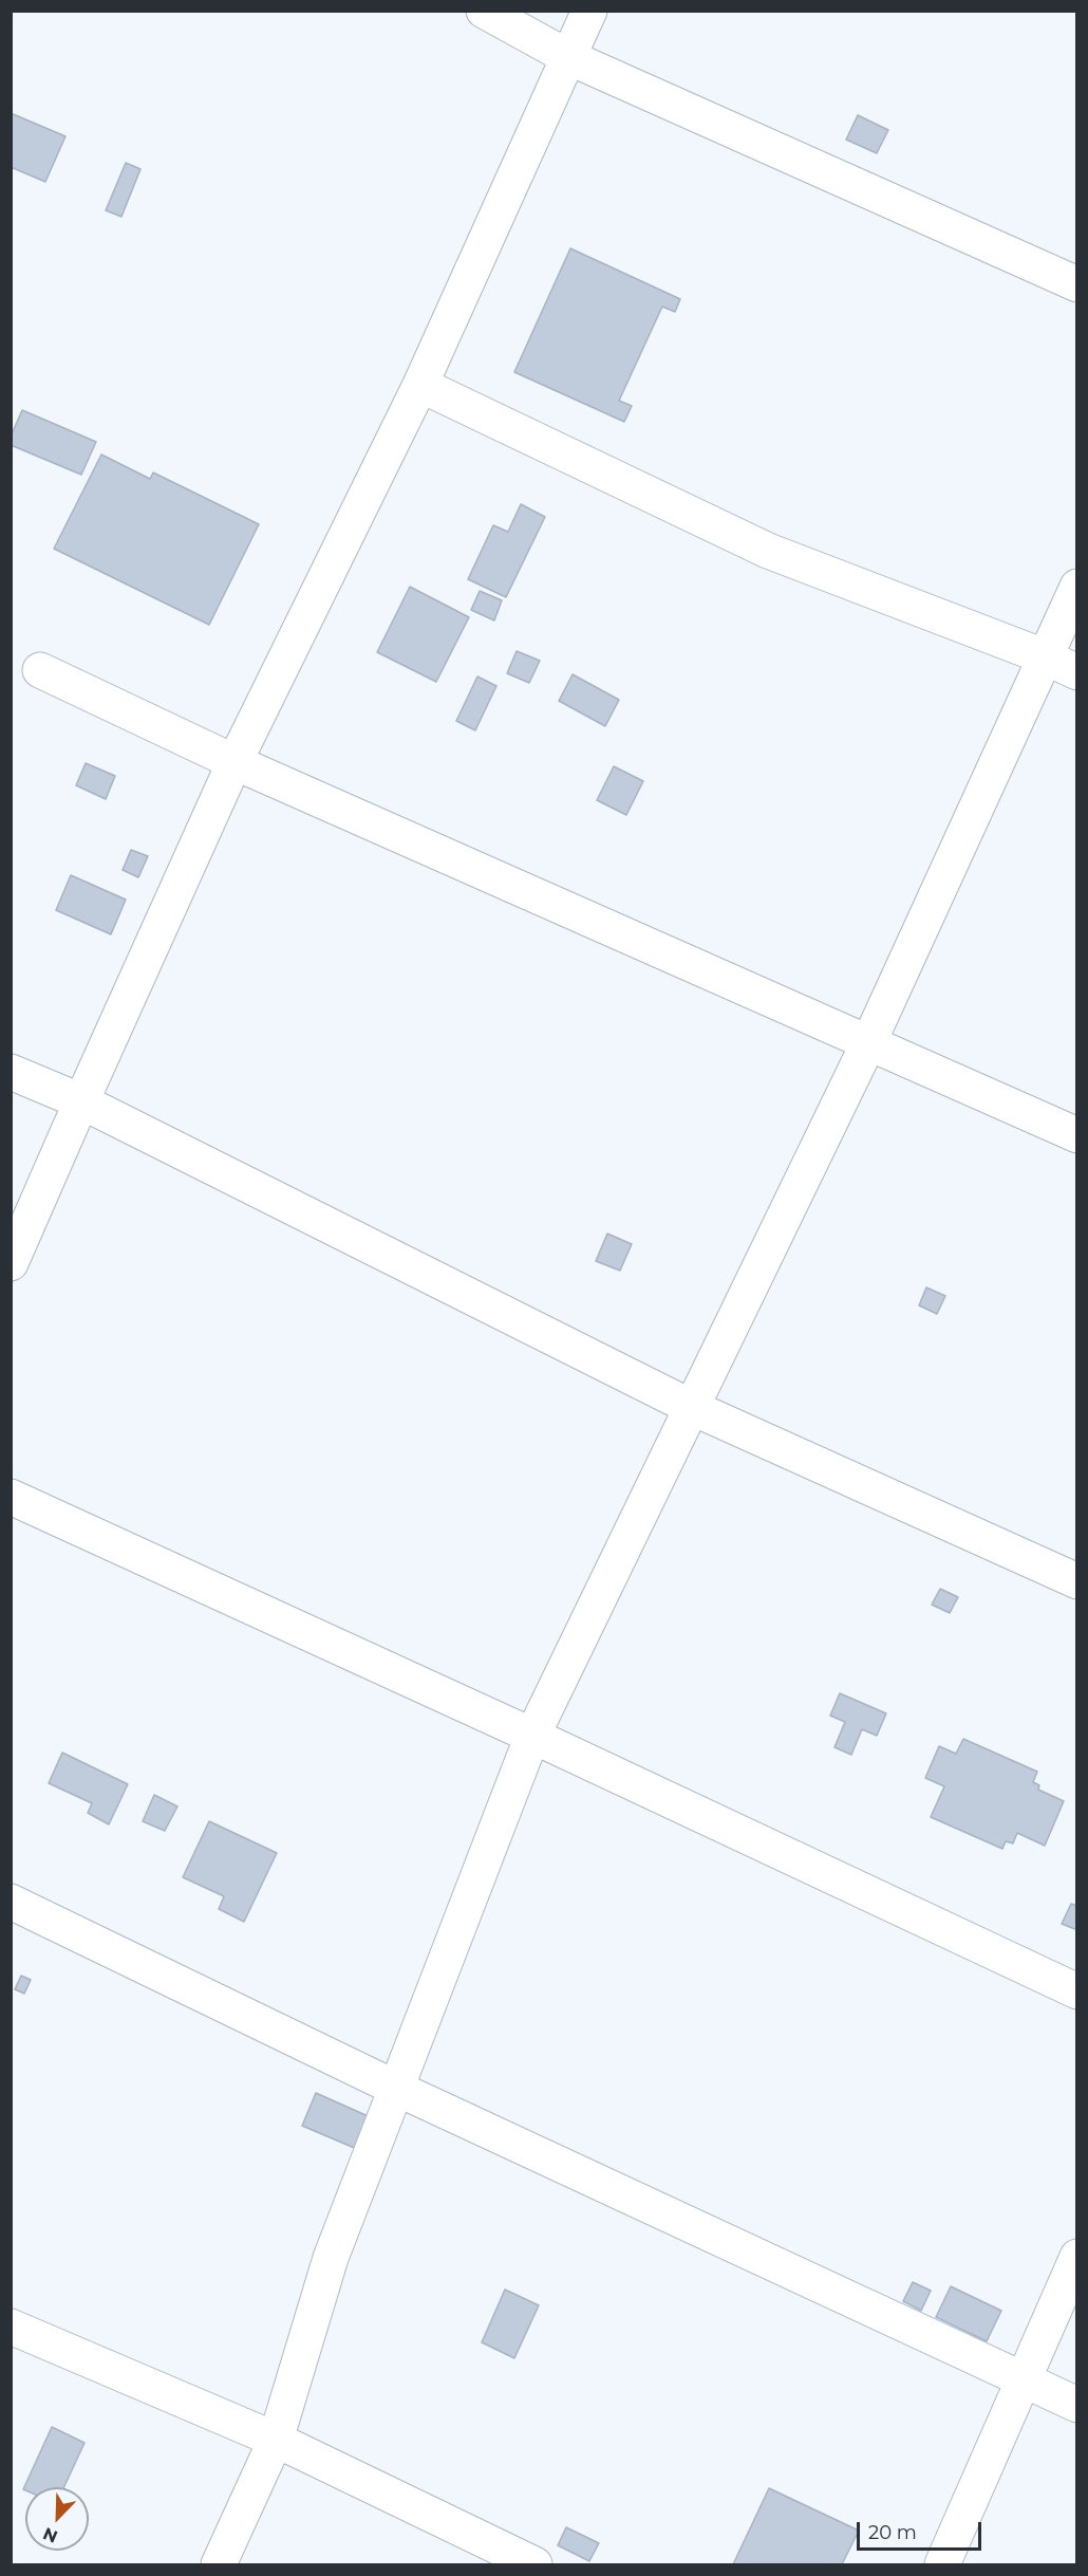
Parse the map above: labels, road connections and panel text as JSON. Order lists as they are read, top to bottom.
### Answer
{
  "scale_bar": "20 m",
  "north": "bottom left"
}
